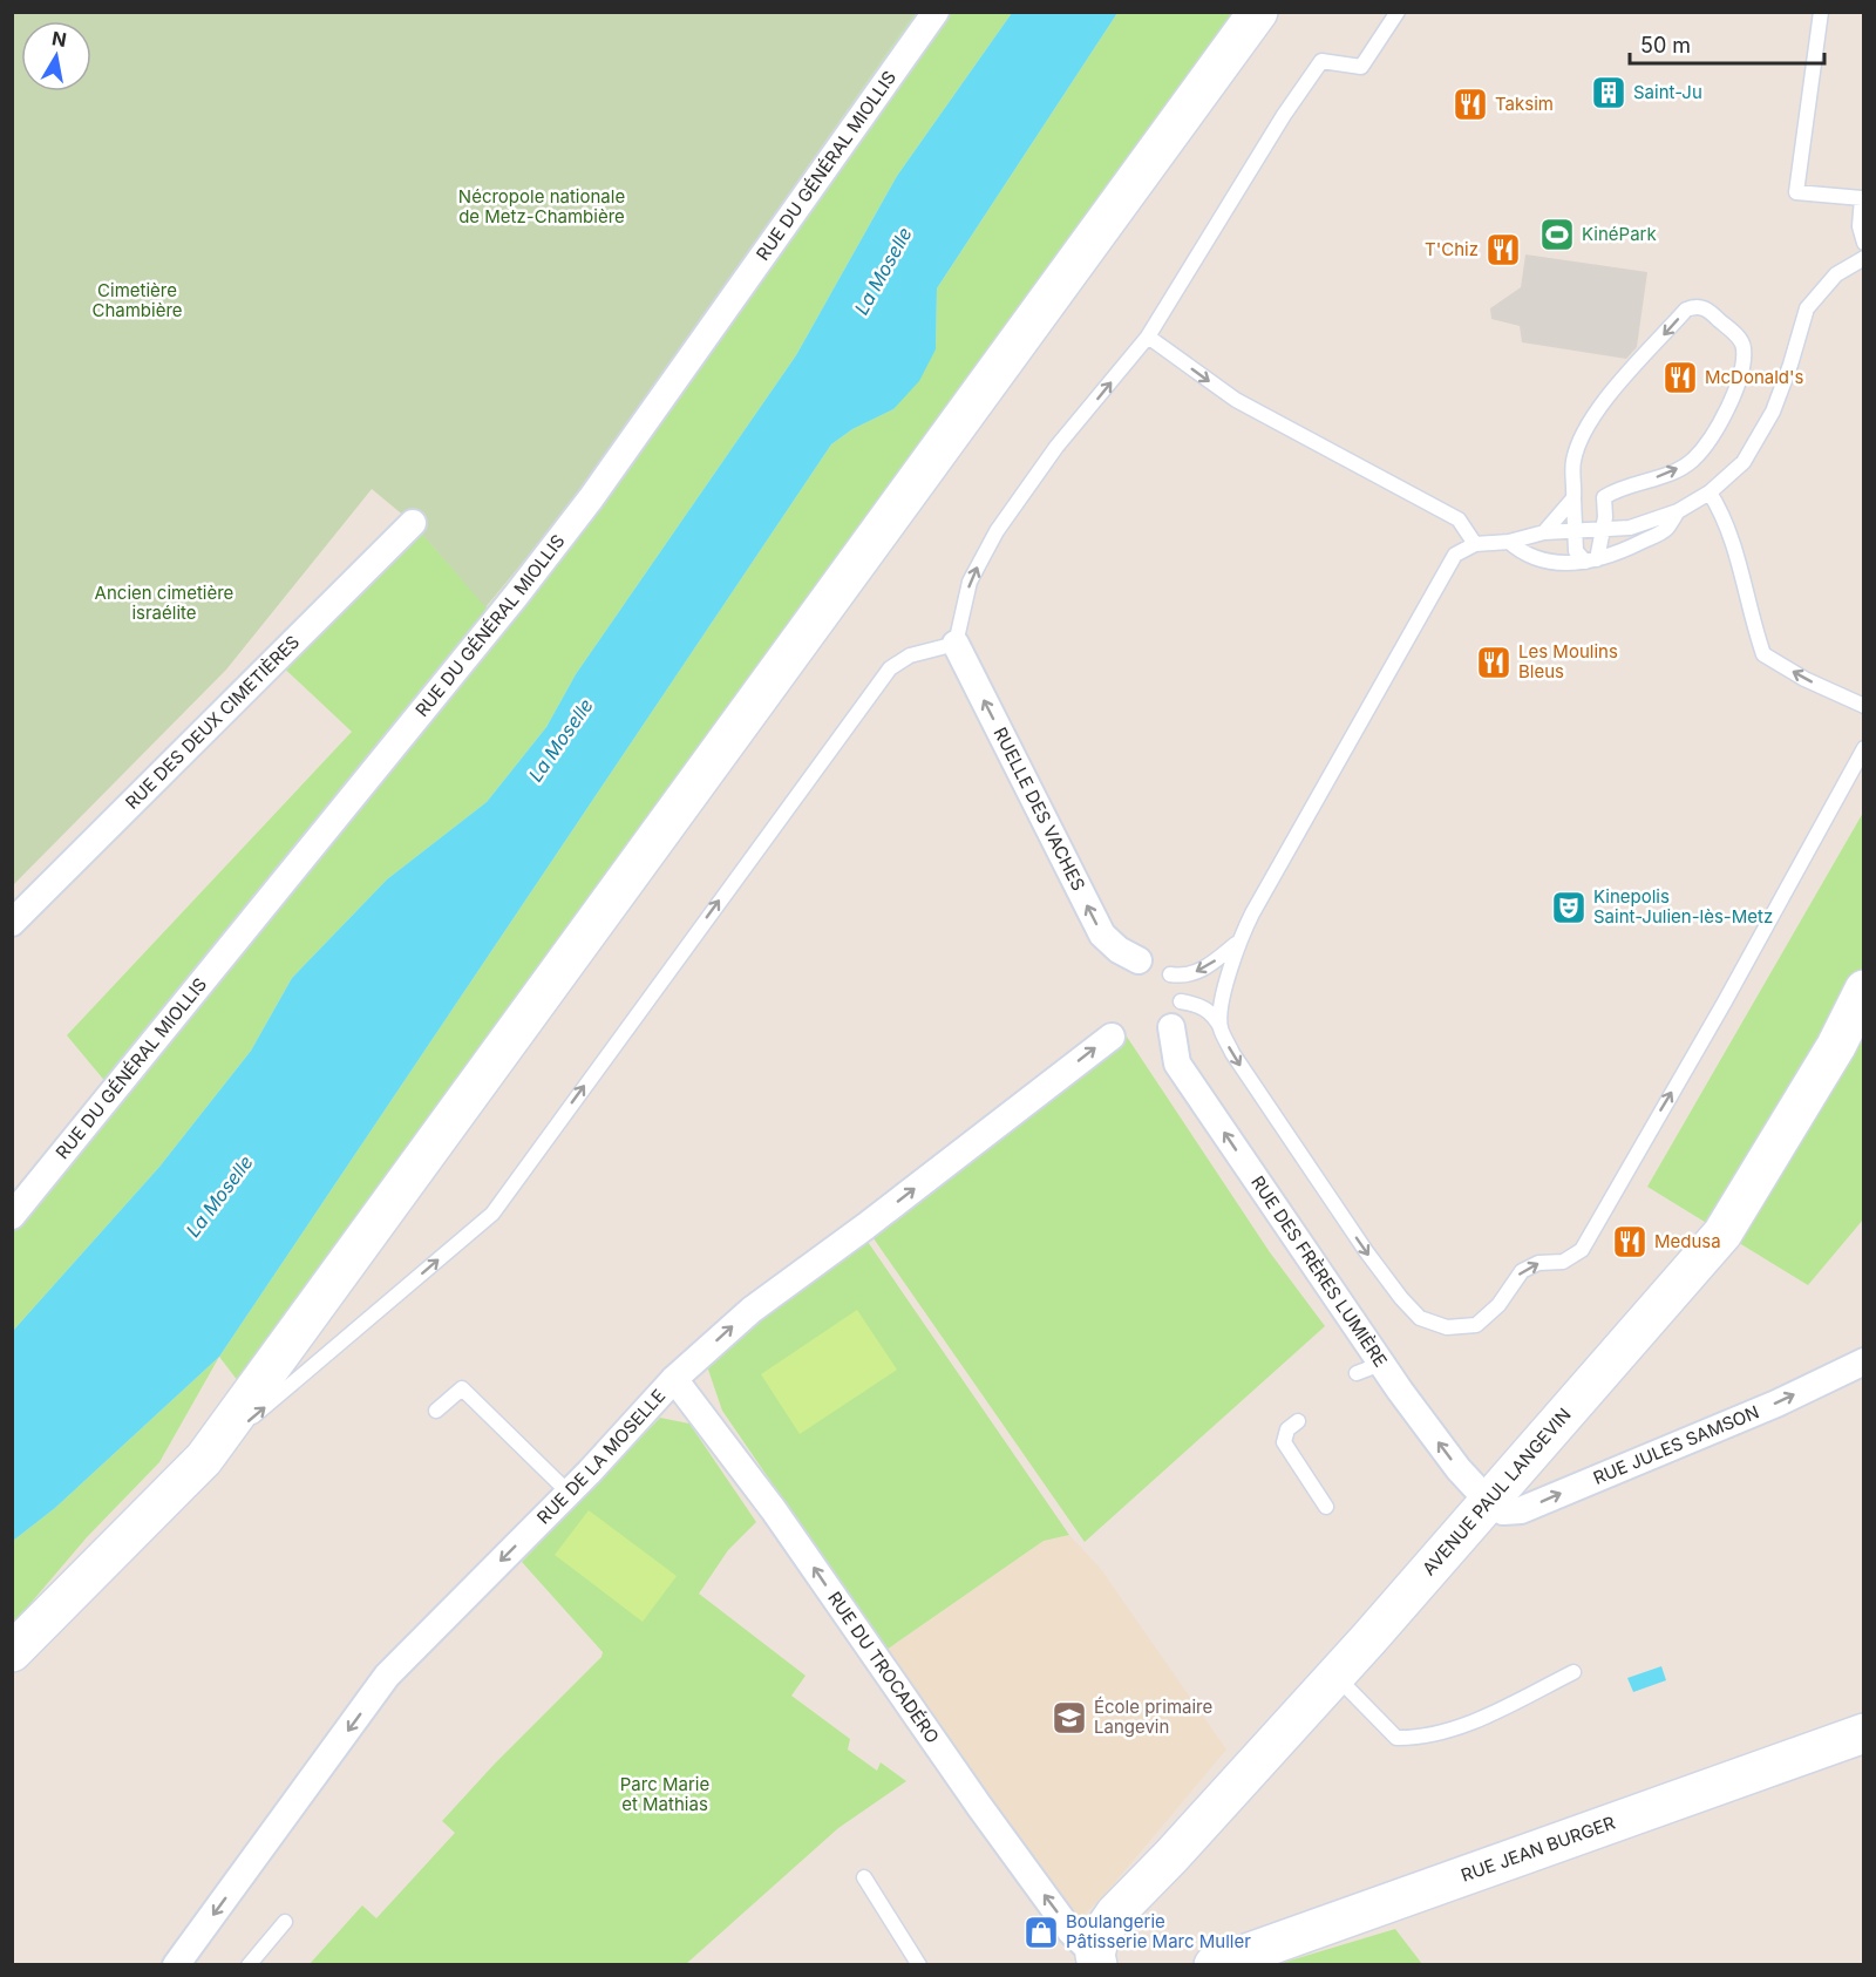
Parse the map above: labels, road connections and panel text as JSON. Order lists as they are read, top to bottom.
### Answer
{
  "streets": {
    "main road": ["AVENUE PAUL LANGEVIN", "RUE JEAN BURGER"],
    "street": [
      "RUE DU GÉNÉRAL MIOLLIS",
      "RUE DES DEUX CIMETIÈRES",
      "RUELLE DES VACHES",
      "RUE DES FRÈRES LUMIÈRE",
      "RUE JULES SAMSON",
      "RUE DE LA MOSELLE",
      "RUE DU TROCADÉRO"
    ]
  },
  "crossings": [
    ["RUE DES FRÈRES LUMIÈRE", "RUE JULES SAMSON"],
    ["RUE DES FRÈRES LUMIÈRE", "AVENUE PAUL LANGEVIN"],
    ["RUE JULES SAMSON", "AVENUE PAUL LANGEVIN"],
    ["RUE DE LA MOSELLE", "RUE DU TROCADÉRO"],
    ["AVENUE PAUL LANGEVIN", "RUE DU TROCADÉRO"]
  ],
  "one_way": [
    "RUELLE DES VACHES",
    "RUE DES FRÈRES LUMIÈRE",
    "RUE JULES SAMSON",
    "RUE DU TROCADÉRO"
  ],
  "water": ["La Moselle"],
  "parks": [
    "Nécropole nationale de Metz-Chambière",
    "Cimetière Chambière",
    "Ancien cimetière israélite",
    "Parc Marie et Mathias"
  ],
  "places": {
    "building": ["Saint-Ju"],
    "restaurant": [
      "Taksim",
      "T'Chiz",
      "McDonald's",
      "Les Moulins Bleus",
      "Medusa"
    ],
    "sports": ["KinéPark"],
    "theatre": ["Kinepolis Saint-Julien-lès-Metz"],
    "school or university": ["École primaire Langevin"],
    "shop": ["Boulangerie Pâtisserie Marc Muller"]
  },
  "scale_bar": "50 m",
  "north": "top"
}
